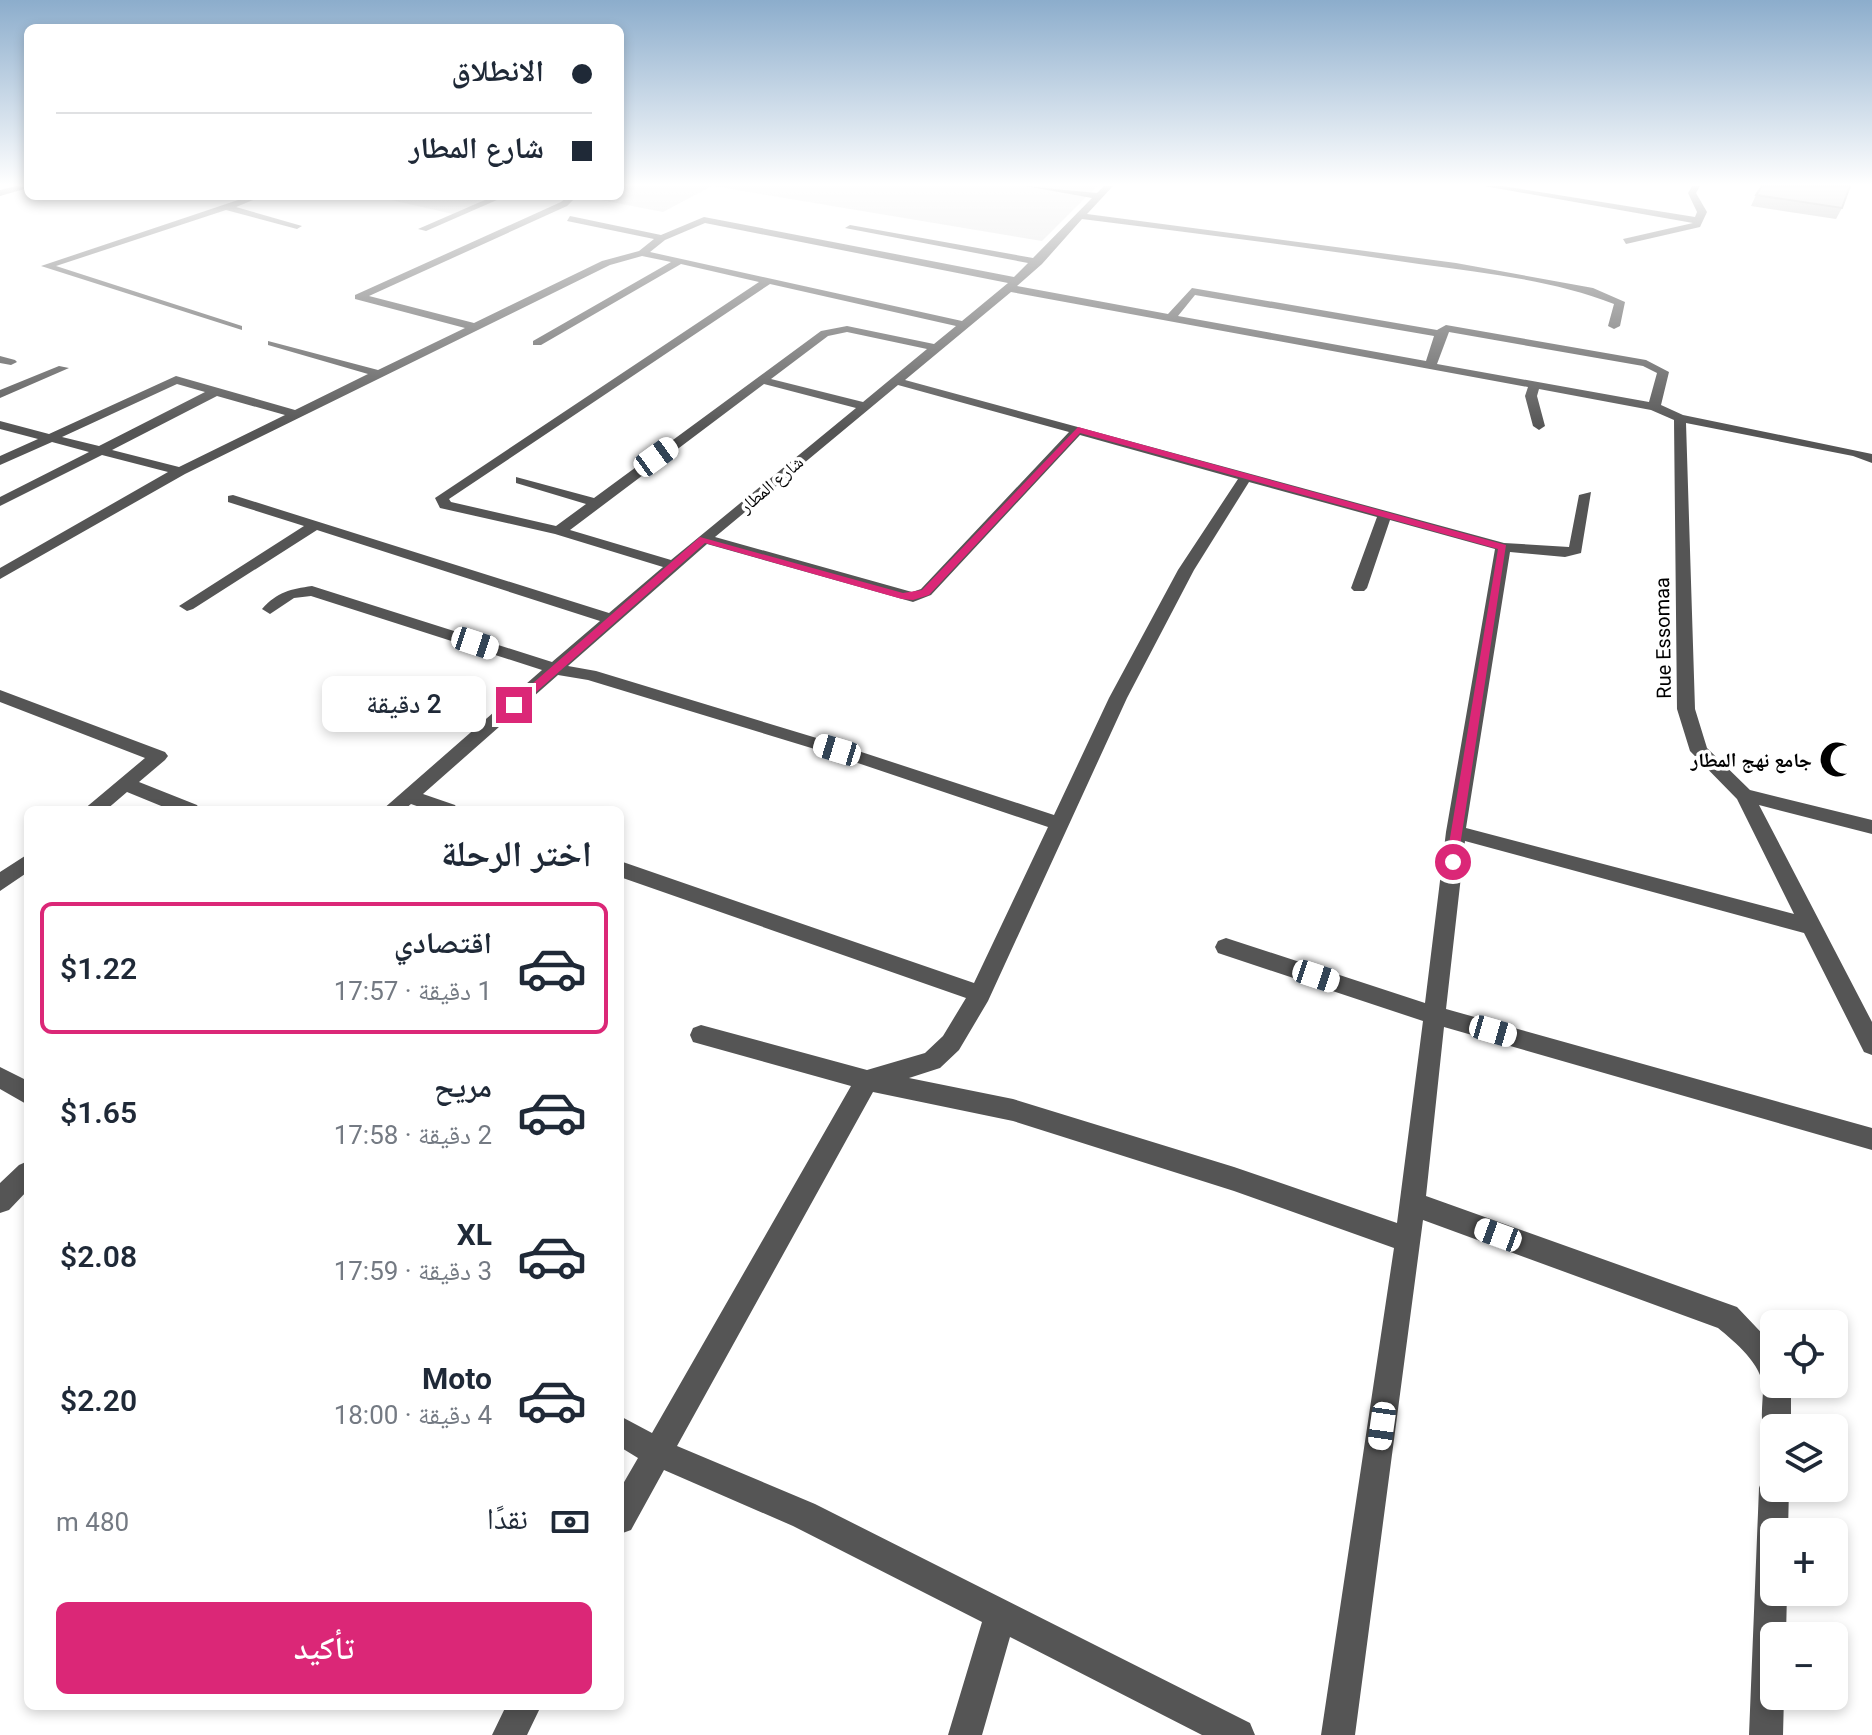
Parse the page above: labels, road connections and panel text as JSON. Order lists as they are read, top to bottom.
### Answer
{
  "streets": {
    "street": ["شارع المطار", "Rue Essomaa"]
  },
  "places": {
    "mosque": ["جامع نهج المطار"]
  },
  "page": {
    "banner": ["الانطلاق", "شارع المطار"],
    "bubble": "2 دقيقة",
    "heading": "اختر الرحلة",
    "list": [
      {
        "name": "اقتصادي",
        "note": "1 دقيقة · 17:57",
        "value": "$1.22"
      },
      {
        "name": "مريح",
        "note": "2 دقيقة · 17:58",
        "value": "$1.65"
      },
      {
        "name": "XL",
        "note": "3 دقيقة · 17:59",
        "value": "$2.08"
      },
      {
        "name": "Moto",
        "note": "4 دقيقة · 18:00",
        "value": "$2.20"
      }
    ],
    "map_buttons": ["+", "−"],
    "pay": ["نقدًا", "480 m"],
    "buttons": "تأكيد"
  }
}
